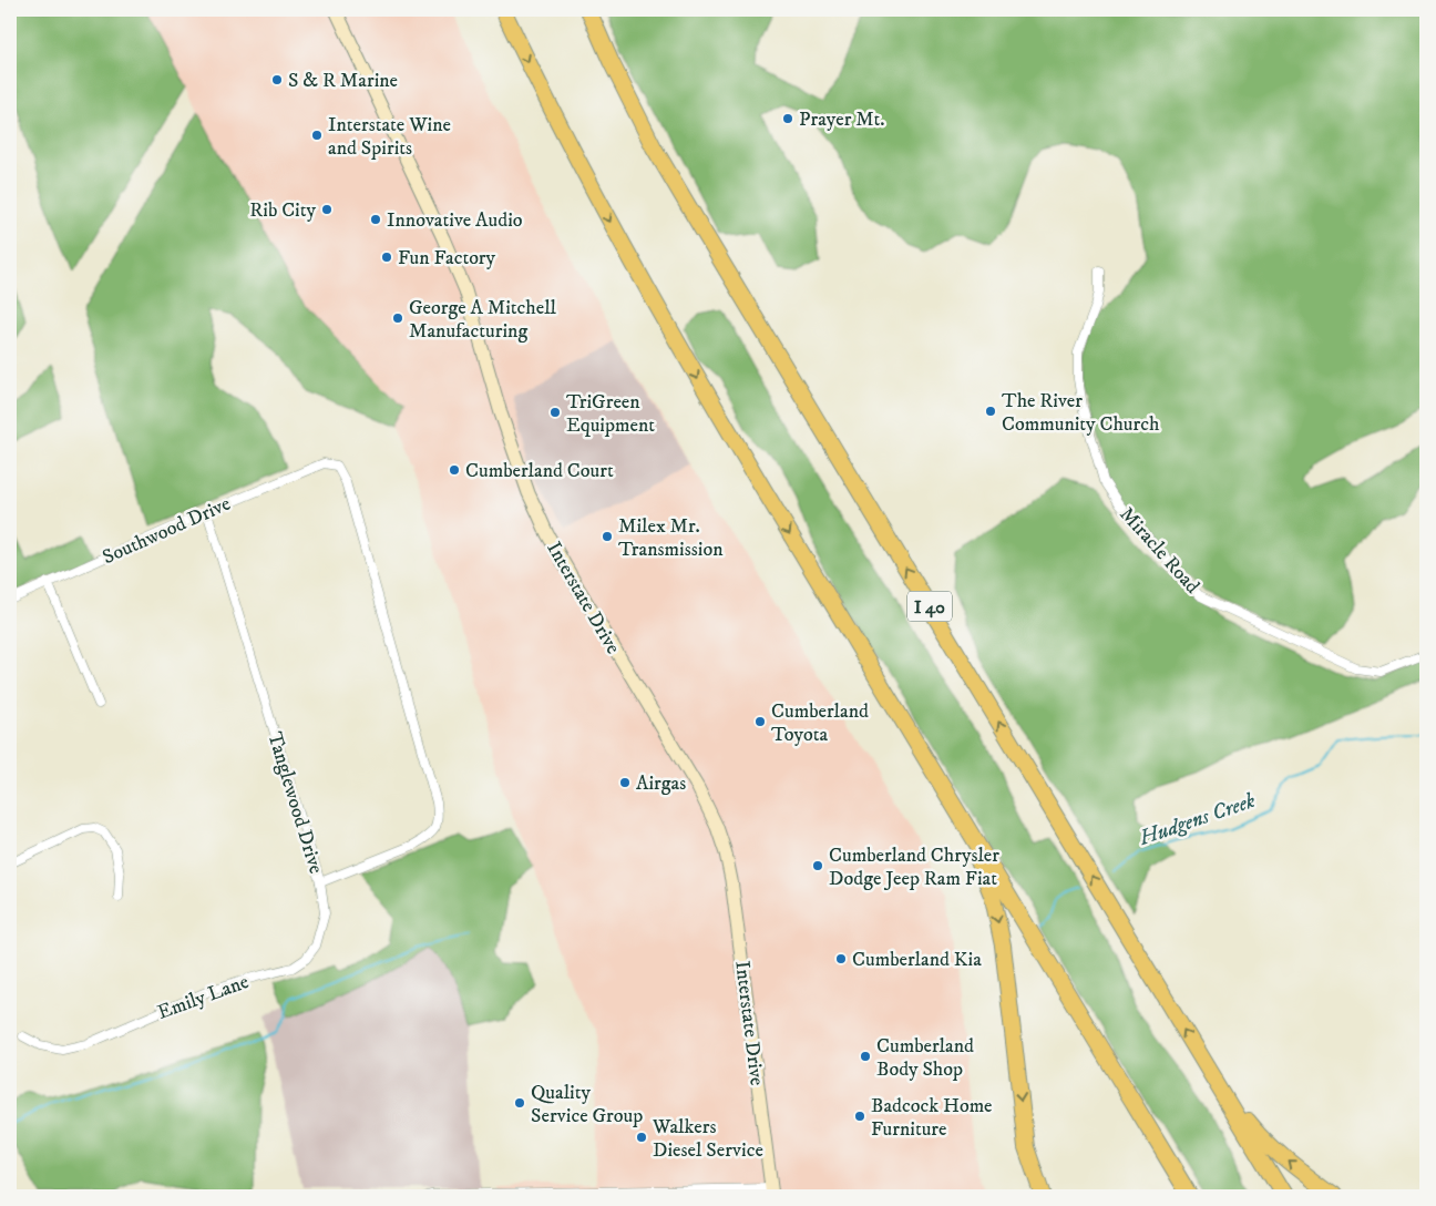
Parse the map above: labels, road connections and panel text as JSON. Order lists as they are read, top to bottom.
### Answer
{
  "streets": {
    "highway": ["I 40"],
    "main road": ["Interstate Drive"],
    "street": [
      "Southwood Drive",
      "Miracle Road",
      "Tanglewood Drive",
      "Emily Lane"
    ]
  },
  "crossings": [
    ["Southwood Drive", "Tanglewood Drive"],
    ["Tanglewood Drive", "Emily Lane"]
  ],
  "water": ["Hudgens Creek"],
  "places": [
    "S & R Marine",
    "Prayer Mt.",
    "Interstate Wine and Spirits",
    "Rib City",
    "Innovative Audio",
    "Fun Factory",
    "George A Mitchell Manufacturing",
    "The River Community Church",
    "TriGreen Equipment",
    "Cumberland Court",
    "Milex Mr. Transmission",
    "Cumberland Toyota",
    "Airgas",
    "Cumberland Chrysler Dodge Jeep Ram Fiat",
    "Cumberland Kia",
    "Cumberland Body Shop",
    "Quality Service Group",
    "Badcock Home Furniture",
    "Walkers Diesel Service"
  ]
}
